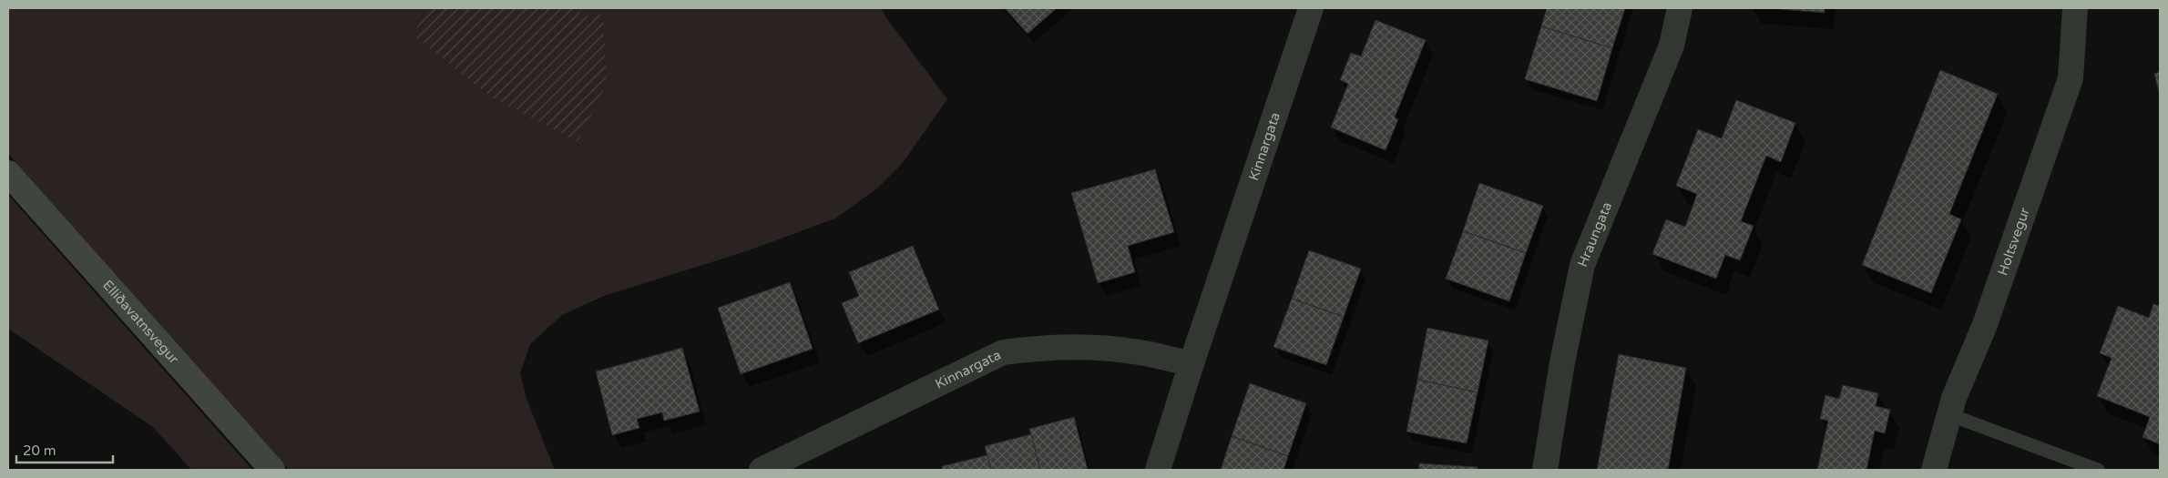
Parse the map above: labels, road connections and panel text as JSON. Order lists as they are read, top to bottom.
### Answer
{
  "streets": {
    "main road": ["Elliðavatnsvegur"],
    "street": ["Kinnargata", "Hraungata", "Holtsvegur"]
  },
  "scale_bar": "20 m"
}
